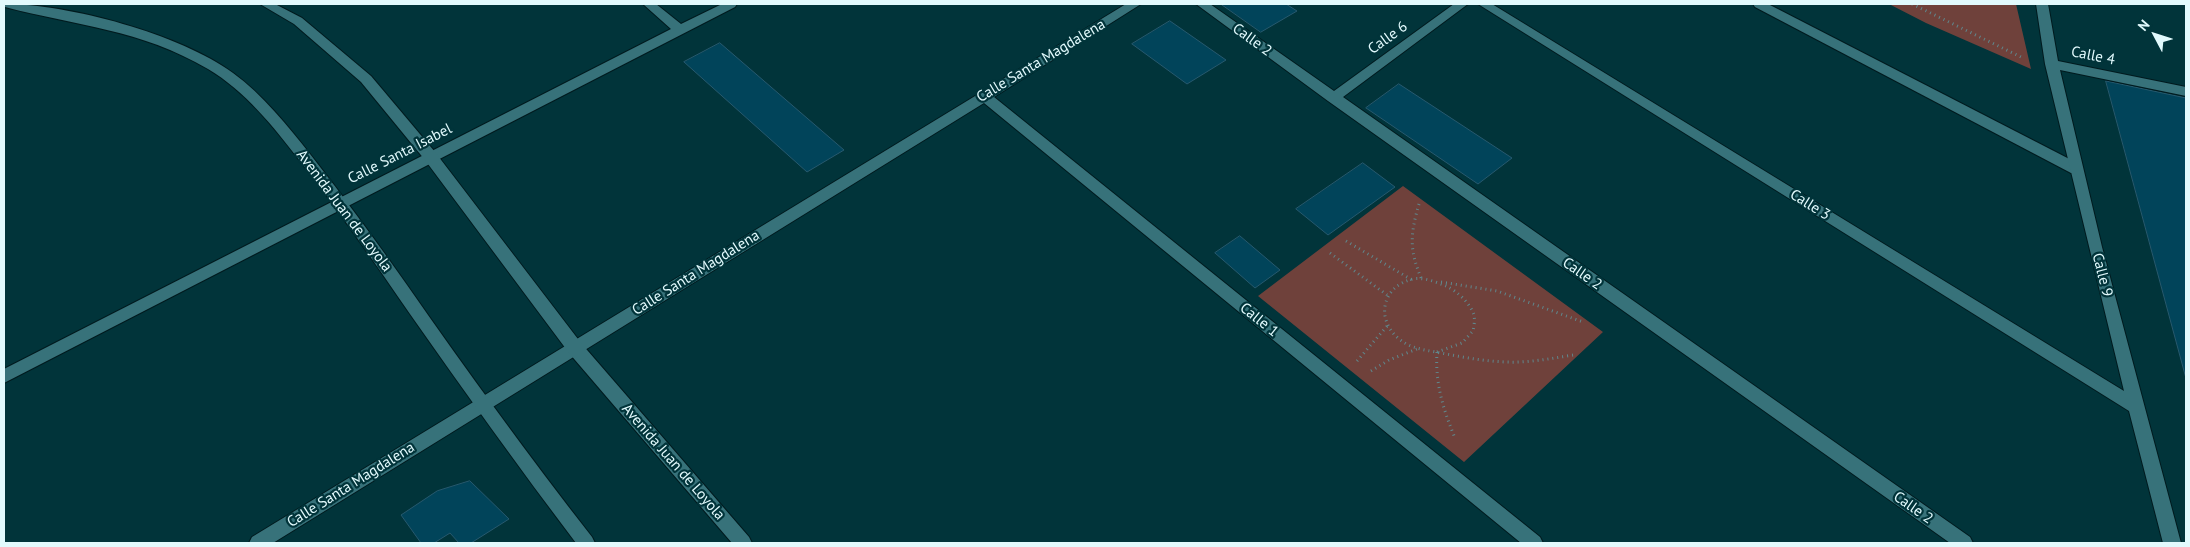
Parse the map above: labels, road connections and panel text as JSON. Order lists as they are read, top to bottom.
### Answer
{
  "streets": {
    "street": [
      "Calle 6",
      "Calle 2",
      "Calle 4",
      "Calle Santa Magdalena",
      "Calle Santa Isabel",
      "Calle 3",
      "Avenida Juan de Loyola",
      "Calle 9",
      "Calle 1"
    ]
  },
  "crossings": [
    ["Calle 6", "Calle 2"],
    ["Calle 4", "Calle 9"],
    ["Calle Santa Magdalena", "Avenida Juan de Loyola"],
    ["Calle Santa Magdalena", "Calle 1"],
    ["Calle Santa Isabel", "Avenida Juan de Loyola"],
    ["Calle 3", "Calle 9"]
  ],
  "north": "top left"
}
